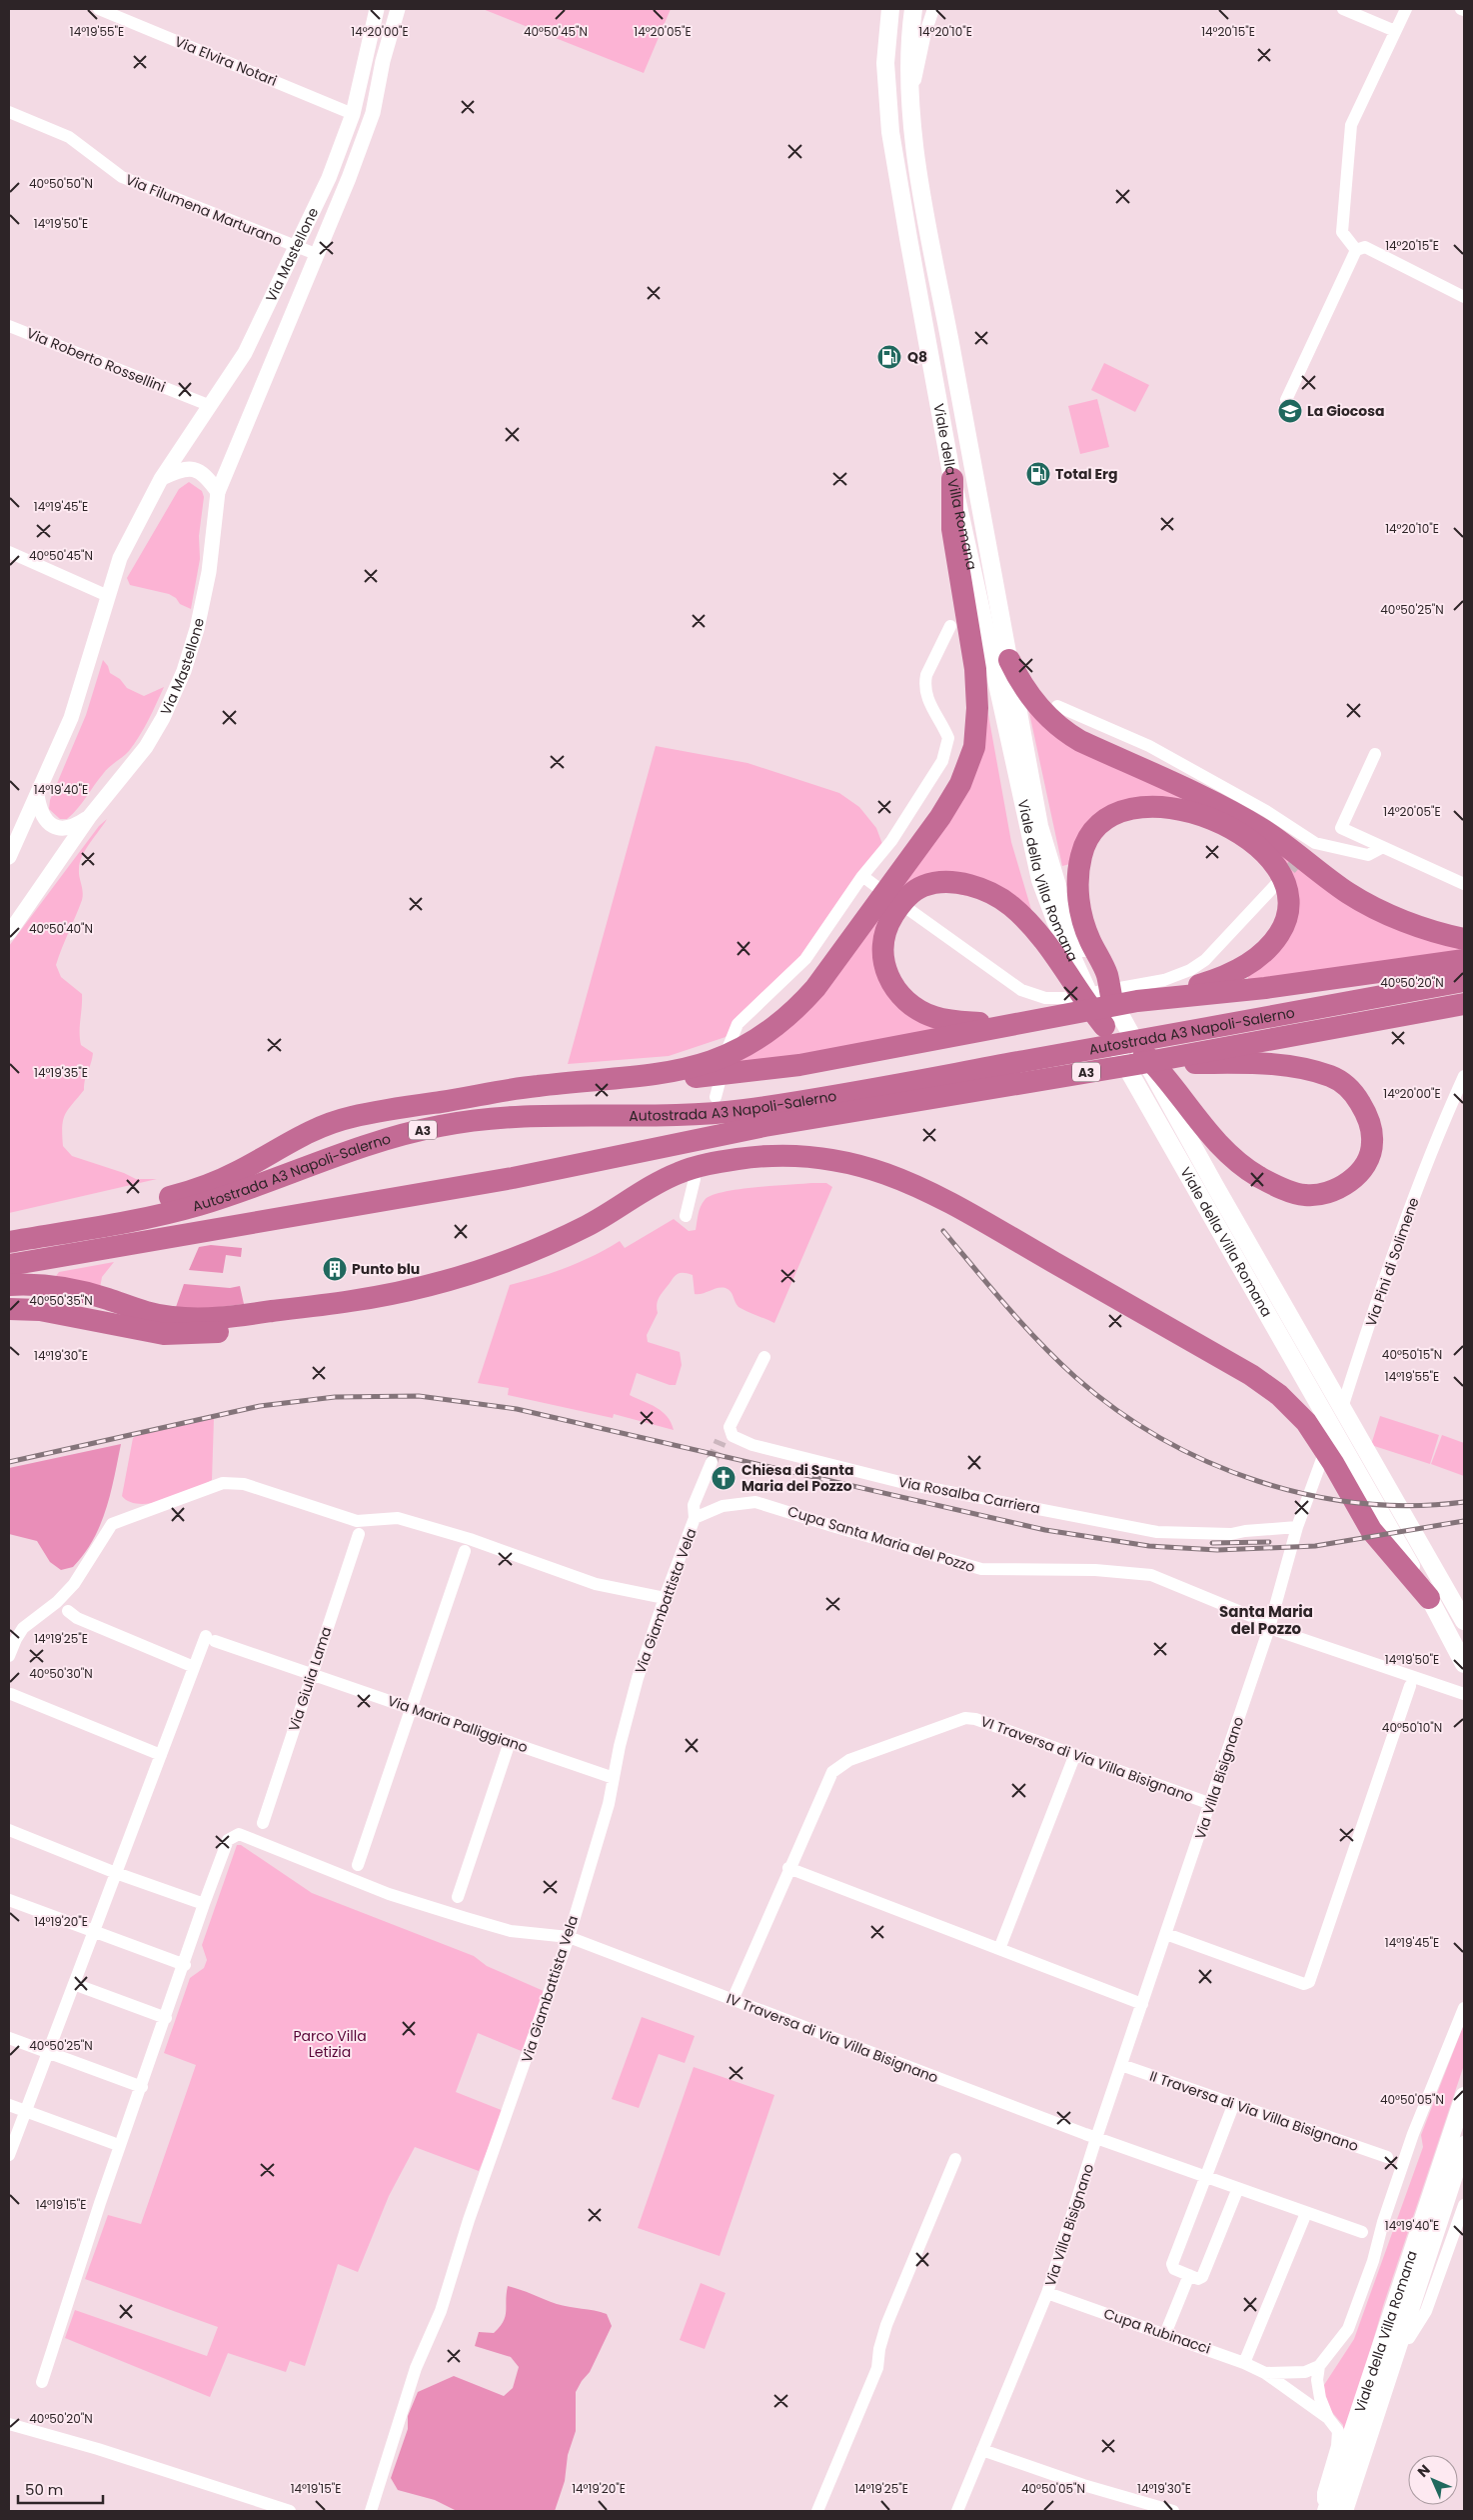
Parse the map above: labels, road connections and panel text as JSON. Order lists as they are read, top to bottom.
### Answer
{
  "streets": {
    "highway": ["Autostrada A3 Napoli-Salerno", "A3"],
    "main road": ["Viale della Villa Romana"],
    "street": [
      "Via Elvira Notari",
      "Via Filumena Marturano",
      "Via Mastellone",
      "Via Roberto Rossellini",
      "Via Pini di Solimene",
      "Via Rosalba Carriera",
      "Cupa Santa Maria del Pozzo",
      "Via Giambattista Vela",
      "Via Giulia Lama",
      "Via Maria Palliggiano",
      "VI Traversa di Via Villa Bisignano",
      "Via Villa Bisignano",
      "IV Traversa di Via Villa Bisignano",
      "II Traversa di Via Villa Bisignano",
      "Cupa Rubinacci"
    ]
  },
  "crossings": [
    ["Via Elvira Notari", "Via Mastellone"],
    ["Via Filumena Marturano", "Via Mastellone"],
    ["Via Mastellone", "Via Roberto Rossellini"],
    ["Viale della Villa Romana", "Autostrada A3 Napoli-Salerno"],
    ["Viale della Villa Romana", "A3"],
    ["Autostrada A3 Napoli-Salerno", "A3"],
    ["Via Pini di Solimene", "Via Rosalba Carriera"],
    ["Via Pini di Solimene", "Cupa Santa Maria del Pozzo"],
    ["Via Pini di Solimene", "Via Villa Bisignano"],
    ["Cupa Santa Maria del Pozzo", "Via Giambattista Vela"],
    ["Cupa Santa Maria del Pozzo", "Via Villa Bisignano"],
    ["Via Giambattista Vela", "Via Maria Palliggiano"],
    ["Via Giambattista Vela", "IV Traversa di Via Villa Bisignano"],
    ["Via Giulia Lama", "Via Maria Palliggiano"],
    ["VI Traversa di Via Villa Bisignano", "Via Villa Bisignano"],
    ["VI Traversa di Via Villa Bisignano", "IV Traversa di Via Villa Bisignano"],
    ["Via Villa Bisignano", "IV Traversa di Via Villa Bisignano"],
    ["Via Villa Bisignano", "II Traversa di Via Villa Bisignano"],
    ["Via Villa Bisignano", "Cupa Rubinacci"]
  ],
  "districts": ["Santa Maria del Pozzo"],
  "parks": ["Parco Villa Letizia"],
  "places": {
    "fuel station": ["Q8", "Total Erg"],
    "school or university": ["La Giocosa"],
    "building": ["Punto blu"],
    "church": ["Chiesa di Santa Maria del Pozzo"]
  },
  "scale_bar": "50 m",
  "north": "top left",
  "coordinates": [
    "14°19'55\"E",
    "14°20'00\"E",
    "40°50'45\"N",
    "14°20'05\"E",
    "14°20'10\"E",
    "14°20'15\"E",
    "40°50'50\"N",
    "14°19'50\"E",
    "14°19'45\"E",
    "40°50'25\"N",
    "14°19'40\"E",
    "40°50'40\"N",
    "40°50'20\"N",
    "14°19'35\"E",
    "40°50'35\"N",
    "40°50'15\"N",
    "14°19'30\"E",
    "14°19'25\"E",
    "40°50'30\"N",
    "40°50'10\"N",
    "14°19'20\"E",
    "40°50'05\"N",
    "14°19'15\"E"
  ]
}
